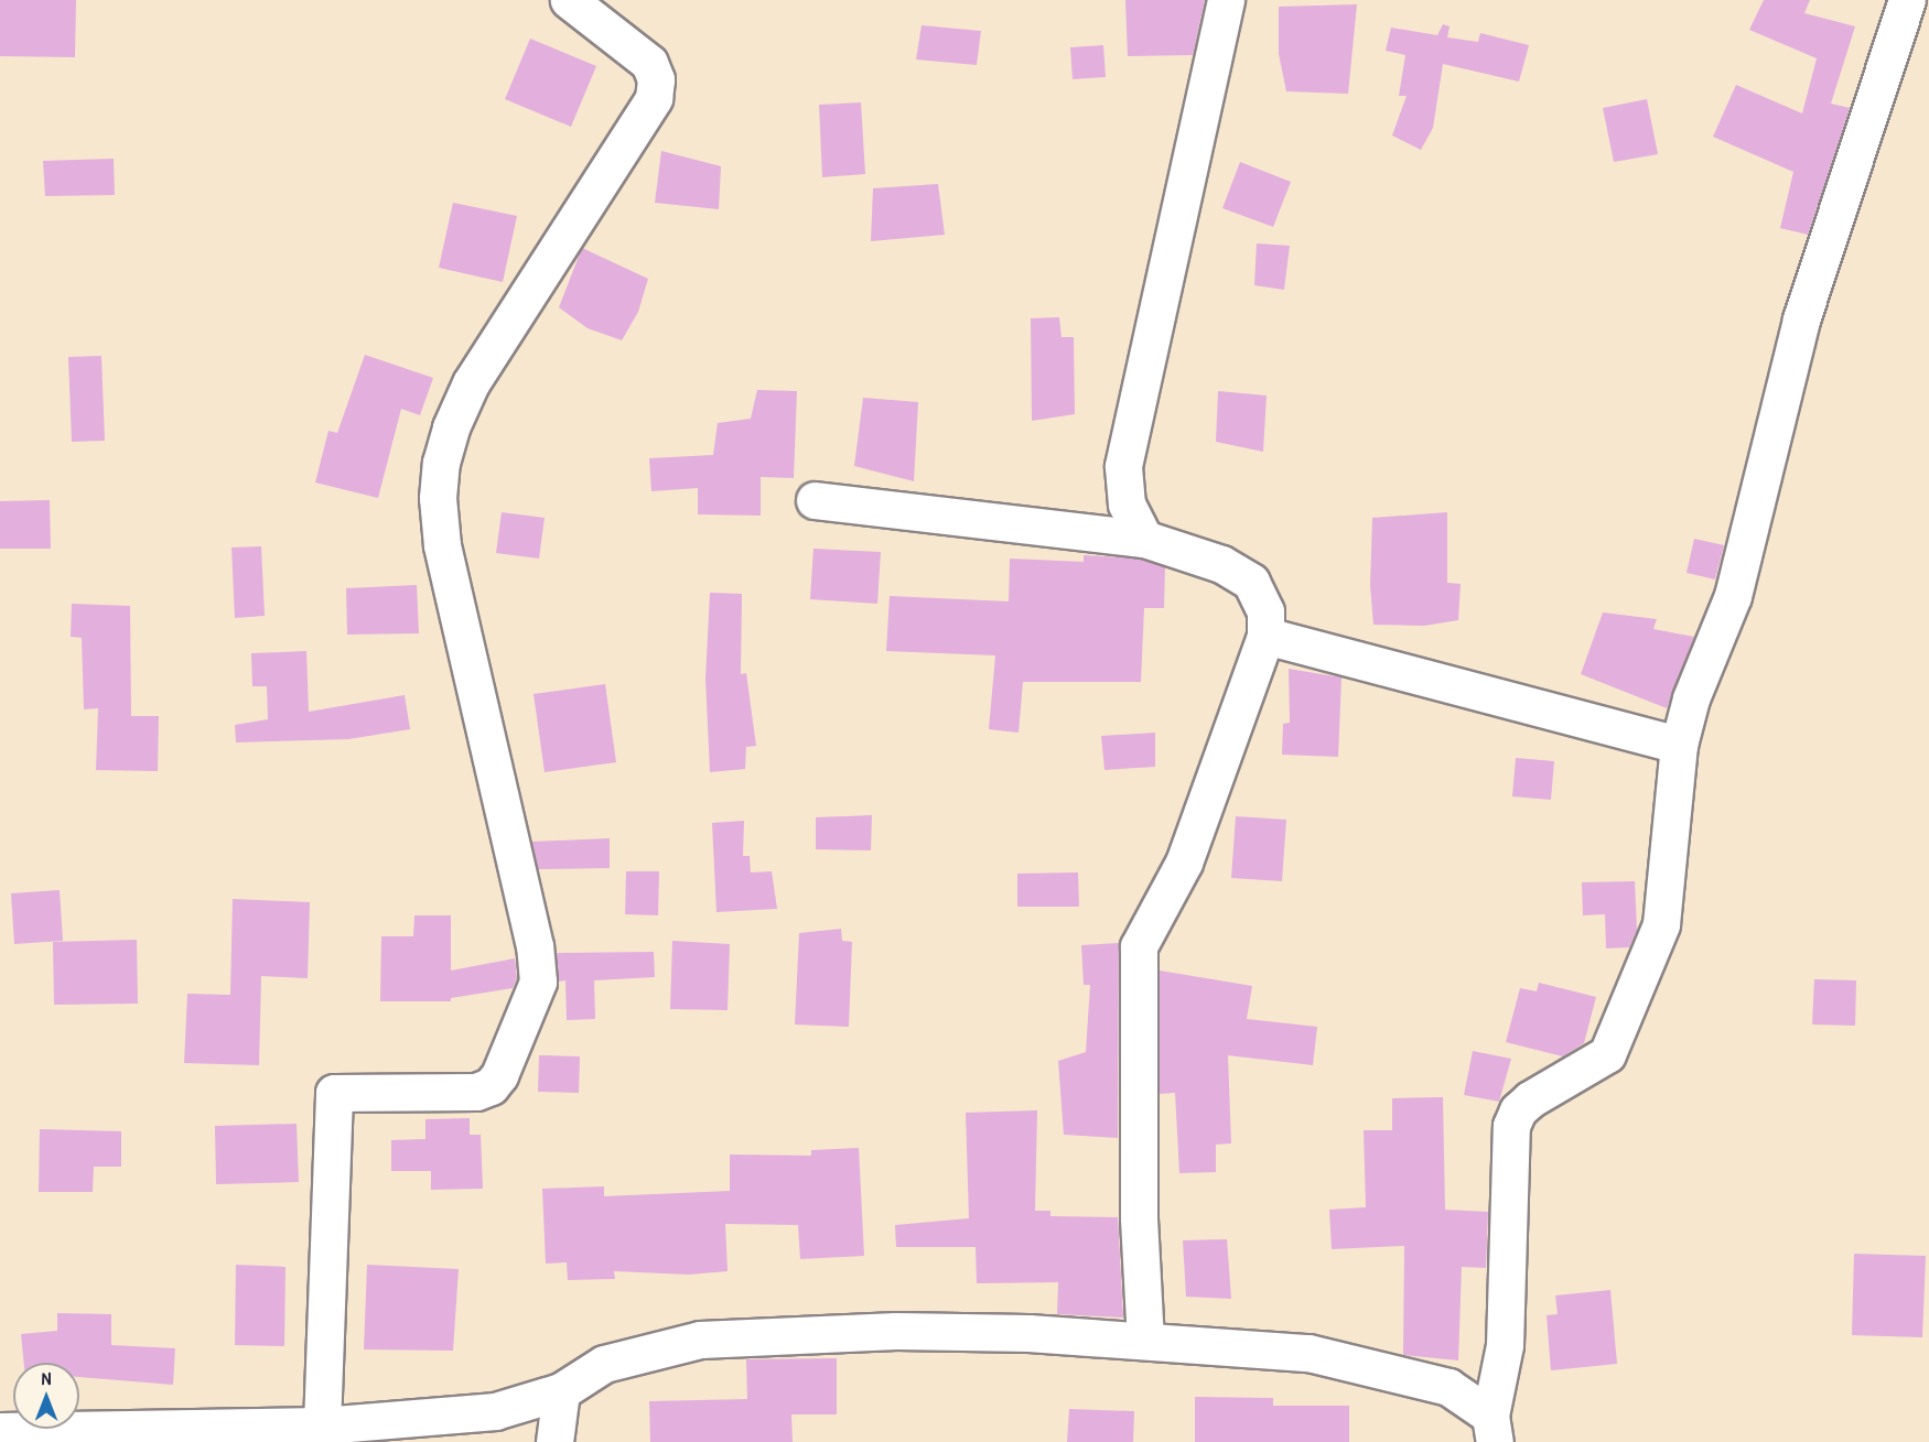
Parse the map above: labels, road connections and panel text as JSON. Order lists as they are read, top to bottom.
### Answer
{
  "north": "top"
}
